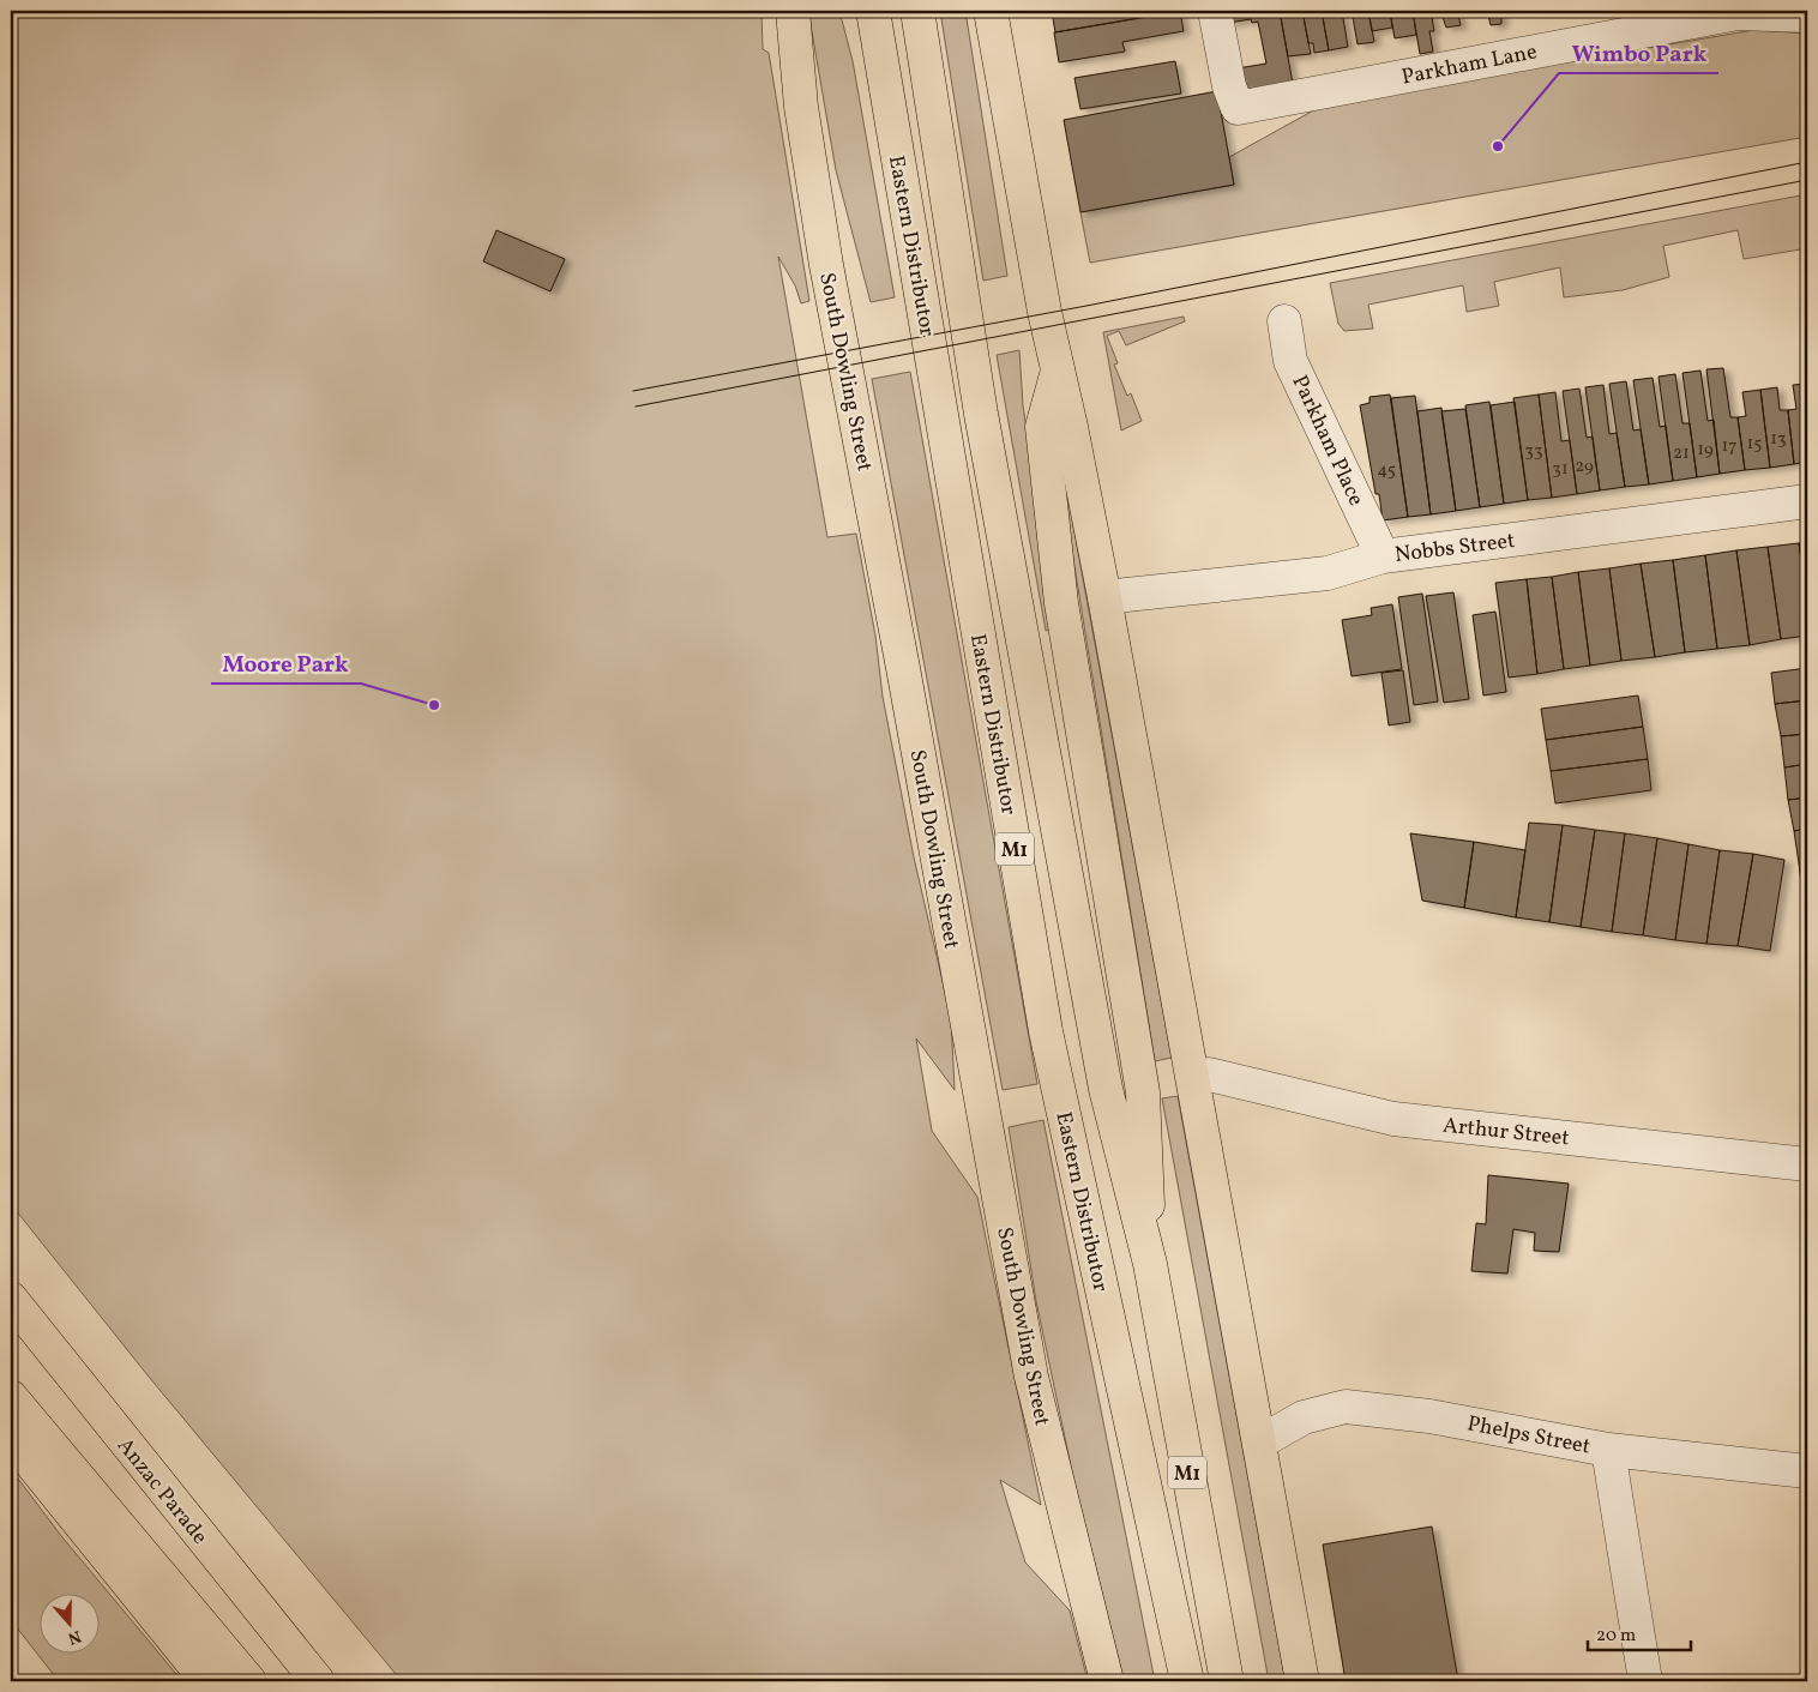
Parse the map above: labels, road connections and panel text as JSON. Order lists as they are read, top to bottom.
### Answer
{
  "streets": {
    "main road": [
      "Eastern Distributor",
      "South Dowling Street",
      "M1",
      "Anzac Parade"
    ],
    "street": [
      "Parkham Lane",
      "Parkham Place",
      "Nobbs Street",
      "Arthur Street",
      "Phelps Street"
    ]
  },
  "crossings": [
    ["Eastern Distributor", "M1"],
    ["Parkham Place", "Nobbs Street"]
  ],
  "places": ["Wimbo Park", "Moore Park"],
  "house_numbers": [
    "13",
    "15",
    "17",
    "19",
    "33",
    "21",
    "29",
    "31",
    "45"
  ],
  "scale_bar": "20 m",
  "north": "bottom"
}
